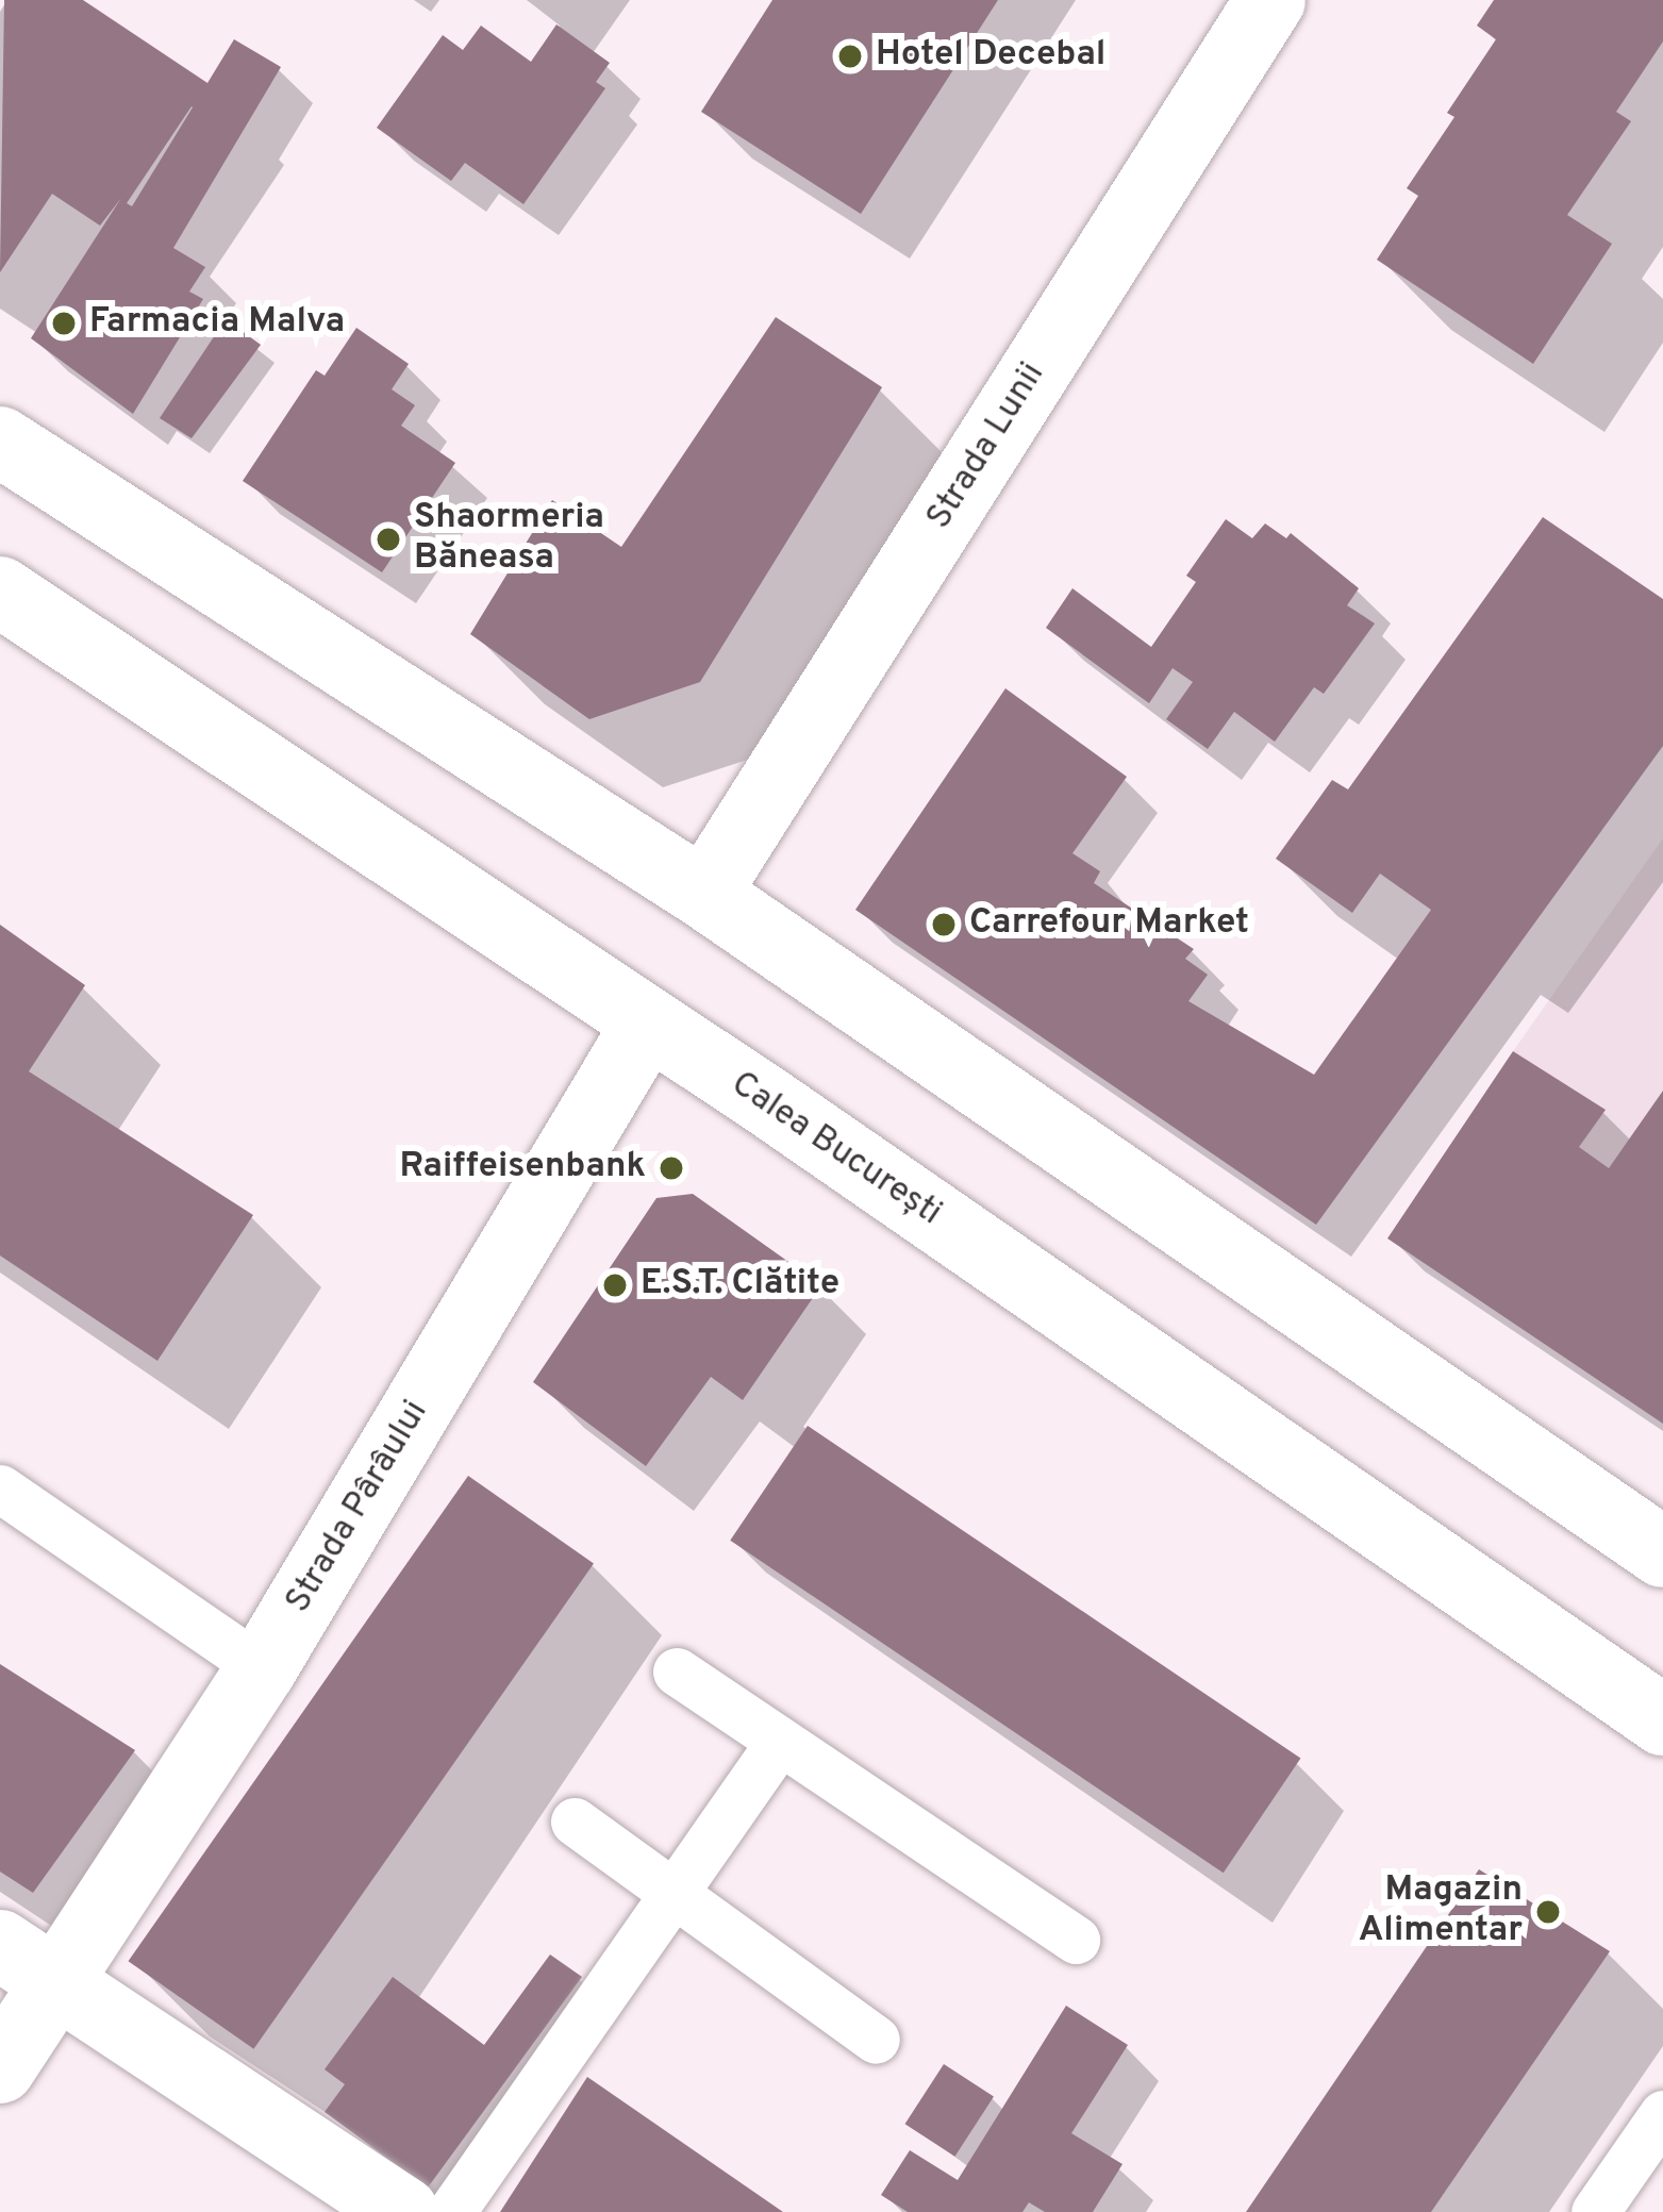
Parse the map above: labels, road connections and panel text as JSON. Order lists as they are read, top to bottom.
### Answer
{
  "streets": {
    "main road": ["Strada Lunii", "Calea București", "Strada Pârâului"]
  },
  "crossings": [
    ["Calea București", "Strada Pârâului"]
  ],
  "places": [
    "Hotel Decebal",
    "Farmacia Malva",
    "Shaormeria Băneasa",
    "Carrefour Market",
    "Raiffeisenbank",
    "E.S.T. Clătite",
    "Magazin Alimentar"
  ]
}
